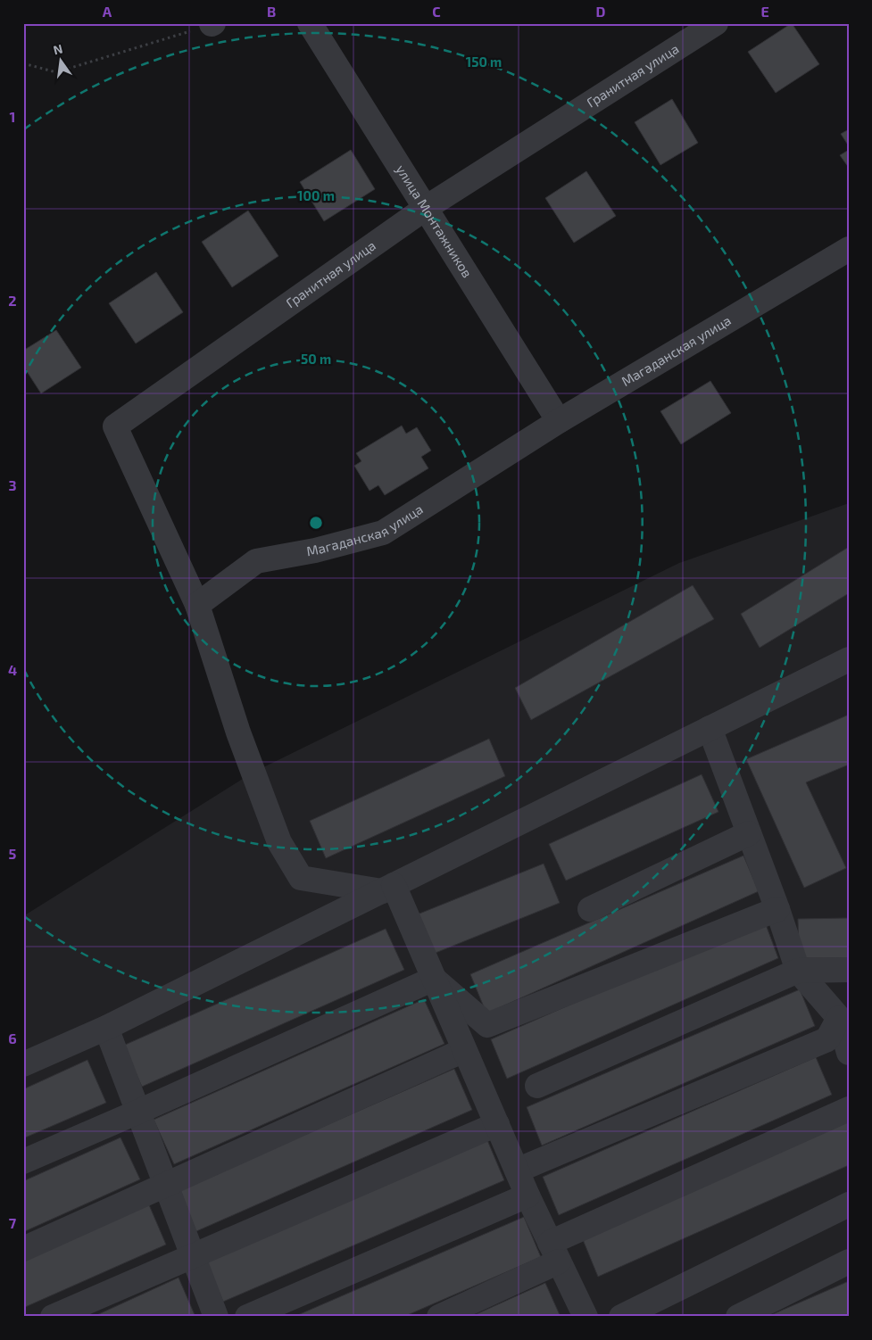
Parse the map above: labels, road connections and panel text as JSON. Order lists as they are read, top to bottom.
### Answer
{
  "streets": {
    "street": ["Гранитная улица", "улица Монтажников", "Магаданская улица"]
  },
  "crossings": [
    ["Гранитная улица", "улица Монтажников"],
    ["Гранитная улица", "Магаданская улица"],
    ["улица Монтажников", "Магаданская улица"]
  ],
  "north": "top",
  "grid": {
    "columns": [
      "A",
      "B",
      "C",
      "D",
      "E"
    ],
    "rows": [
      "1",
      "2",
      "3",
      "4",
      "5",
      "6",
      "7"
    ]
  },
  "rings": ["150 m", "100 m", "50 m"]
}
